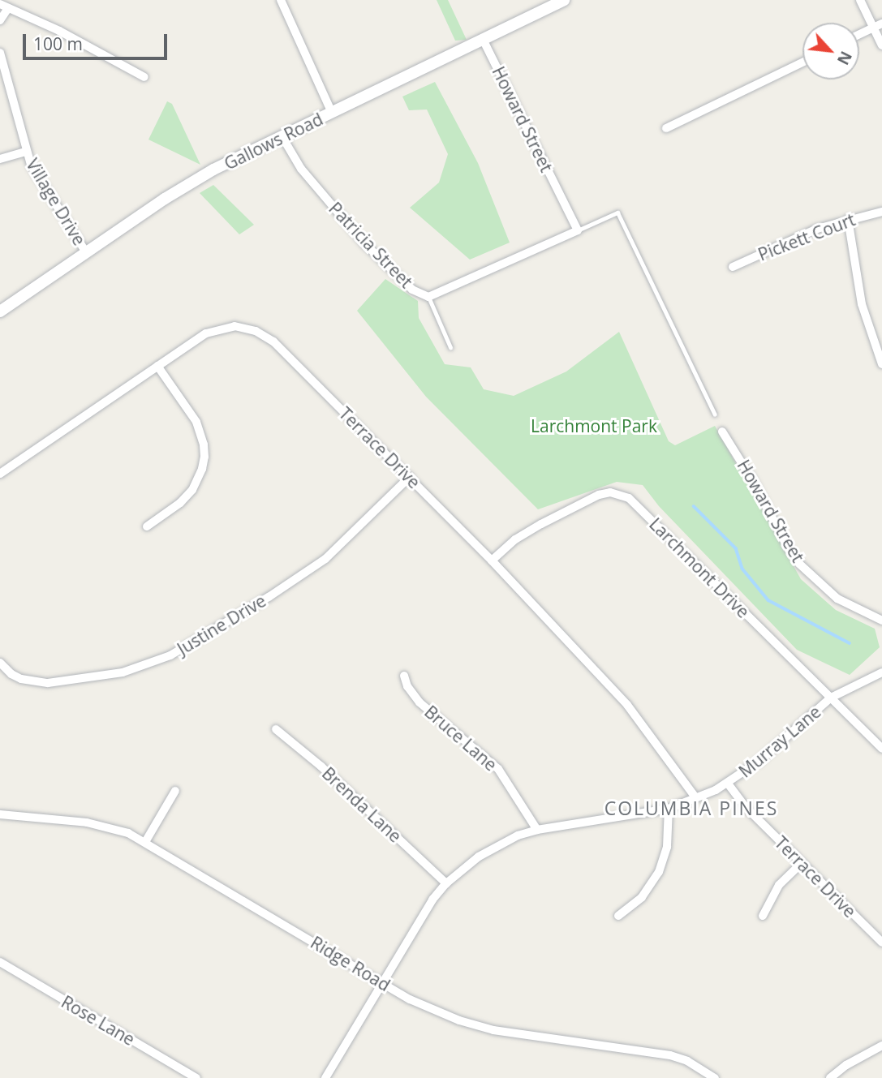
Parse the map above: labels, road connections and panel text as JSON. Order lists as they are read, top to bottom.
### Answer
{
  "streets": {
    "main road": ["Gallows Road"],
    "street": [
      "Howard Street",
      "Village Drive",
      "Pickett Court",
      "Patricia Street",
      "Terrace Drive",
      "Larchmont Drive",
      "Justine Drive",
      "Bruce Lane",
      "Murray Lane",
      "Brenda Lane",
      "Ridge Road",
      "Rose Lane"
    ]
  },
  "crossings": [
    ["Howard Street", "Gallows Road"],
    ["Howard Street", "Patricia Street"],
    ["Gallows Road", "Village Drive"],
    ["Gallows Road", "Patricia Street"],
    ["Terrace Drive", "Larchmont Drive"],
    ["Terrace Drive", "Justine Drive"],
    ["Terrace Drive", "Murray Lane"],
    ["Larchmont Drive", "Murray Lane"],
    ["Bruce Lane", "Murray Lane"],
    ["Murray Lane", "Brenda Lane"],
    ["Murray Lane", "Ridge Road"]
  ],
  "districts": ["COLUMBIA PINES"],
  "parks": ["Larchmont Park"],
  "scale_bar": "100 m",
  "north": "bottom right"
}
